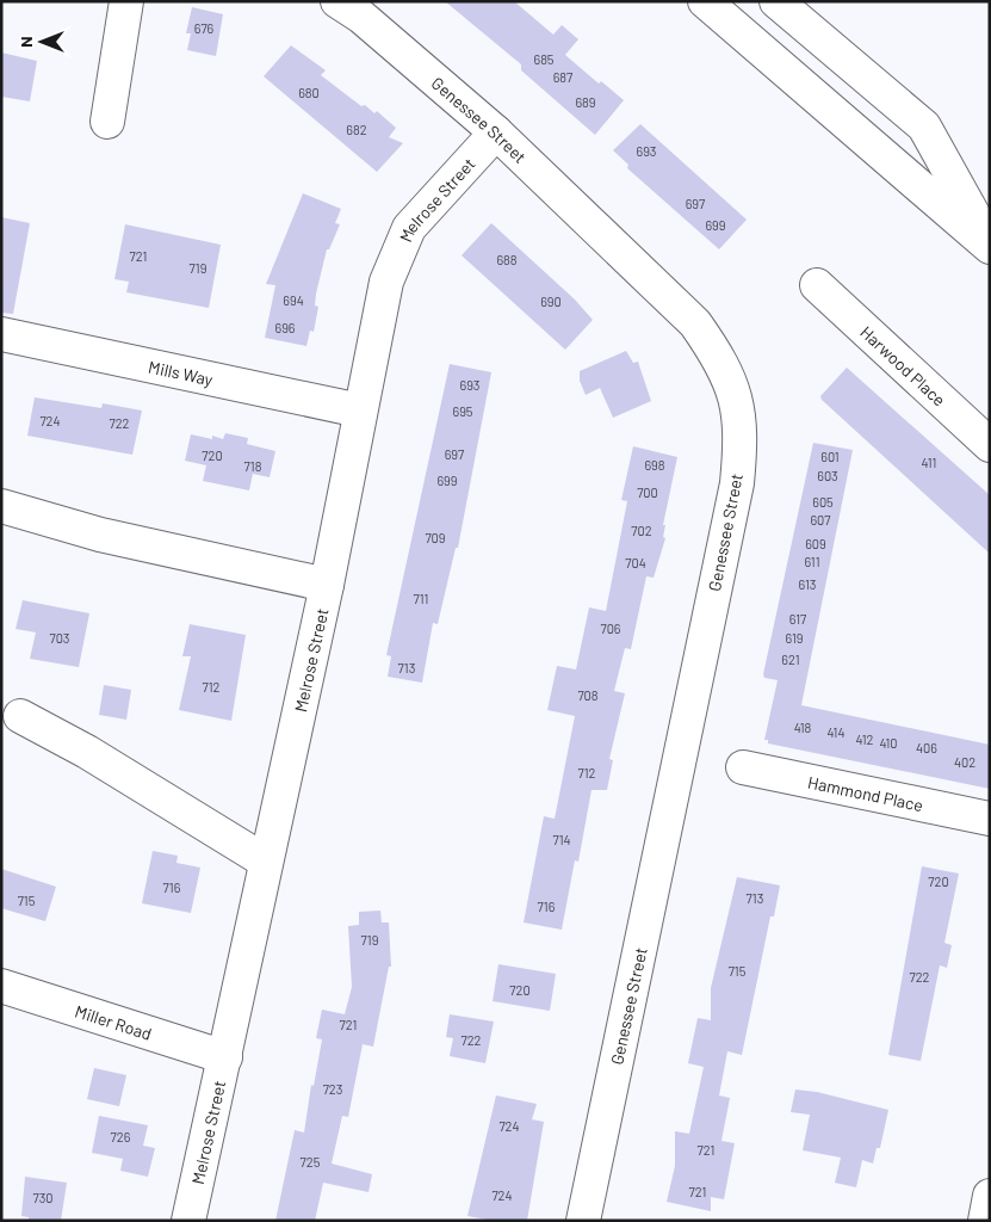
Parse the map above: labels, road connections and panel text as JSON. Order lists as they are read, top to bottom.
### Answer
{
  "streets": {
    "street": [
      "Genessee Street",
      "Melrose Street",
      "Harwood Place",
      "Mills Way",
      "Hammond Place",
      "Miller Road"
    ]
  },
  "crossings": [
    ["Genessee Street", "Melrose Street"],
    ["Melrose Street", "Mills Way"],
    ["Melrose Street", "Miller Road"]
  ],
  "house_numbers": [
    "676",
    "685",
    "687",
    "680",
    "689",
    "682",
    "693",
    "697",
    "699",
    "721",
    "688",
    "719",
    "694",
    "690",
    "696",
    "693",
    "695",
    "724",
    "722",
    "697",
    "720",
    "601",
    "411",
    "698",
    "718",
    "603",
    "699",
    "700",
    "605",
    "607",
    "702",
    "709",
    "609",
    "611",
    "704",
    "613",
    "711",
    "617",
    "706",
    "703",
    "619",
    "621",
    "713",
    "712",
    "708",
    "418",
    "414",
    "412",
    "410",
    "406",
    "402",
    "712",
    "714",
    "720",
    "716",
    "713",
    "715",
    "716",
    "719",
    "715",
    "722",
    "720",
    "721",
    "722",
    "723",
    "724",
    "726",
    "721",
    "725",
    "721",
    "724",
    "730"
  ],
  "north": "left"
}
